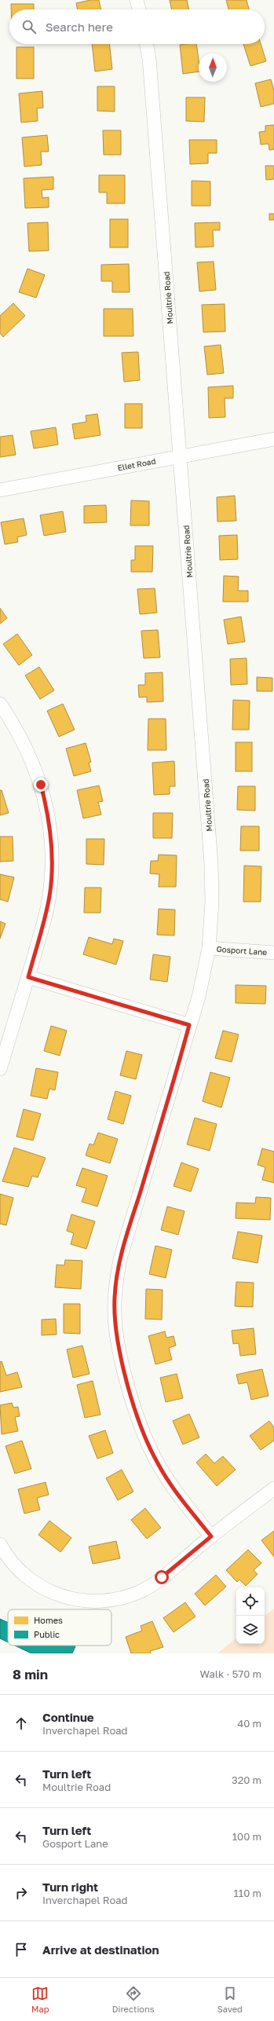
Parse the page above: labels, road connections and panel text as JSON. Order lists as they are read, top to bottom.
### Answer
{
  "streets": {
    "street": ["Moultrie Road", "Ellet Road", "Gosport Lane"]
  },
  "crossings": [
    ["Moultrie Road", "Ellet Road"],
    ["Moultrie Road", "Gosport Lane"]
  ],
  "legend": ["Homes", "Public"],
  "north": "top",
  "page": {
    "search": "Search here",
    "heading": ["8 min", "Walk · 570 m"],
    "list": [
      ["Continue", "Inverchapel Road", "40 m"],
      ["Turn left", "Moultrie Road", "320 m"],
      ["Turn left", "Gosport Lane", "100 m"],
      ["Turn right", "Inverchapel Road", "110 m"],
      "Arrive at destination"
    ],
    "nav": ["Map", "Directions", "Saved"]
  }
}
